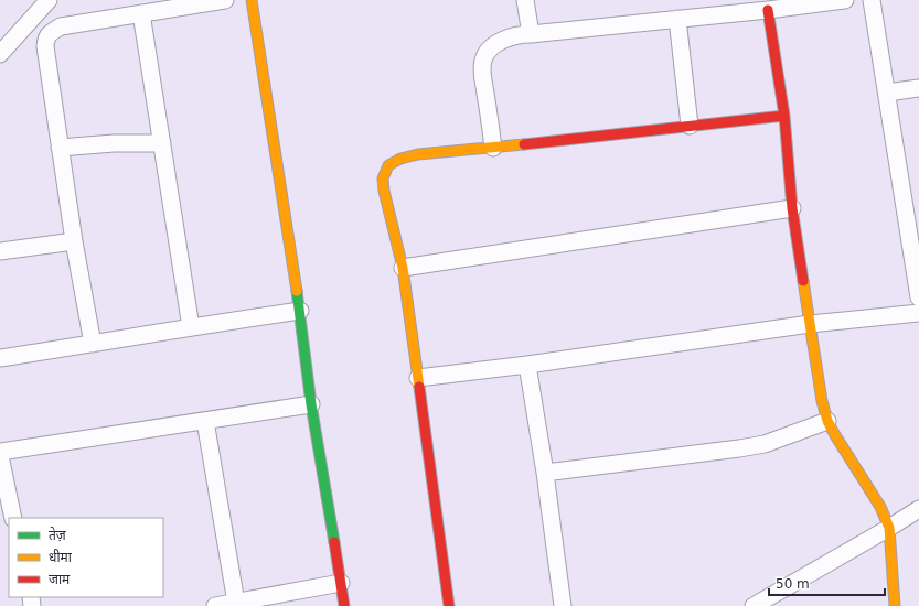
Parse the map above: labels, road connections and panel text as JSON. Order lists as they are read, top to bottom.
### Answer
{
  "legend": ["तेज़", "धीमा", "जाम"],
  "scale_bar": "50 m"
}
